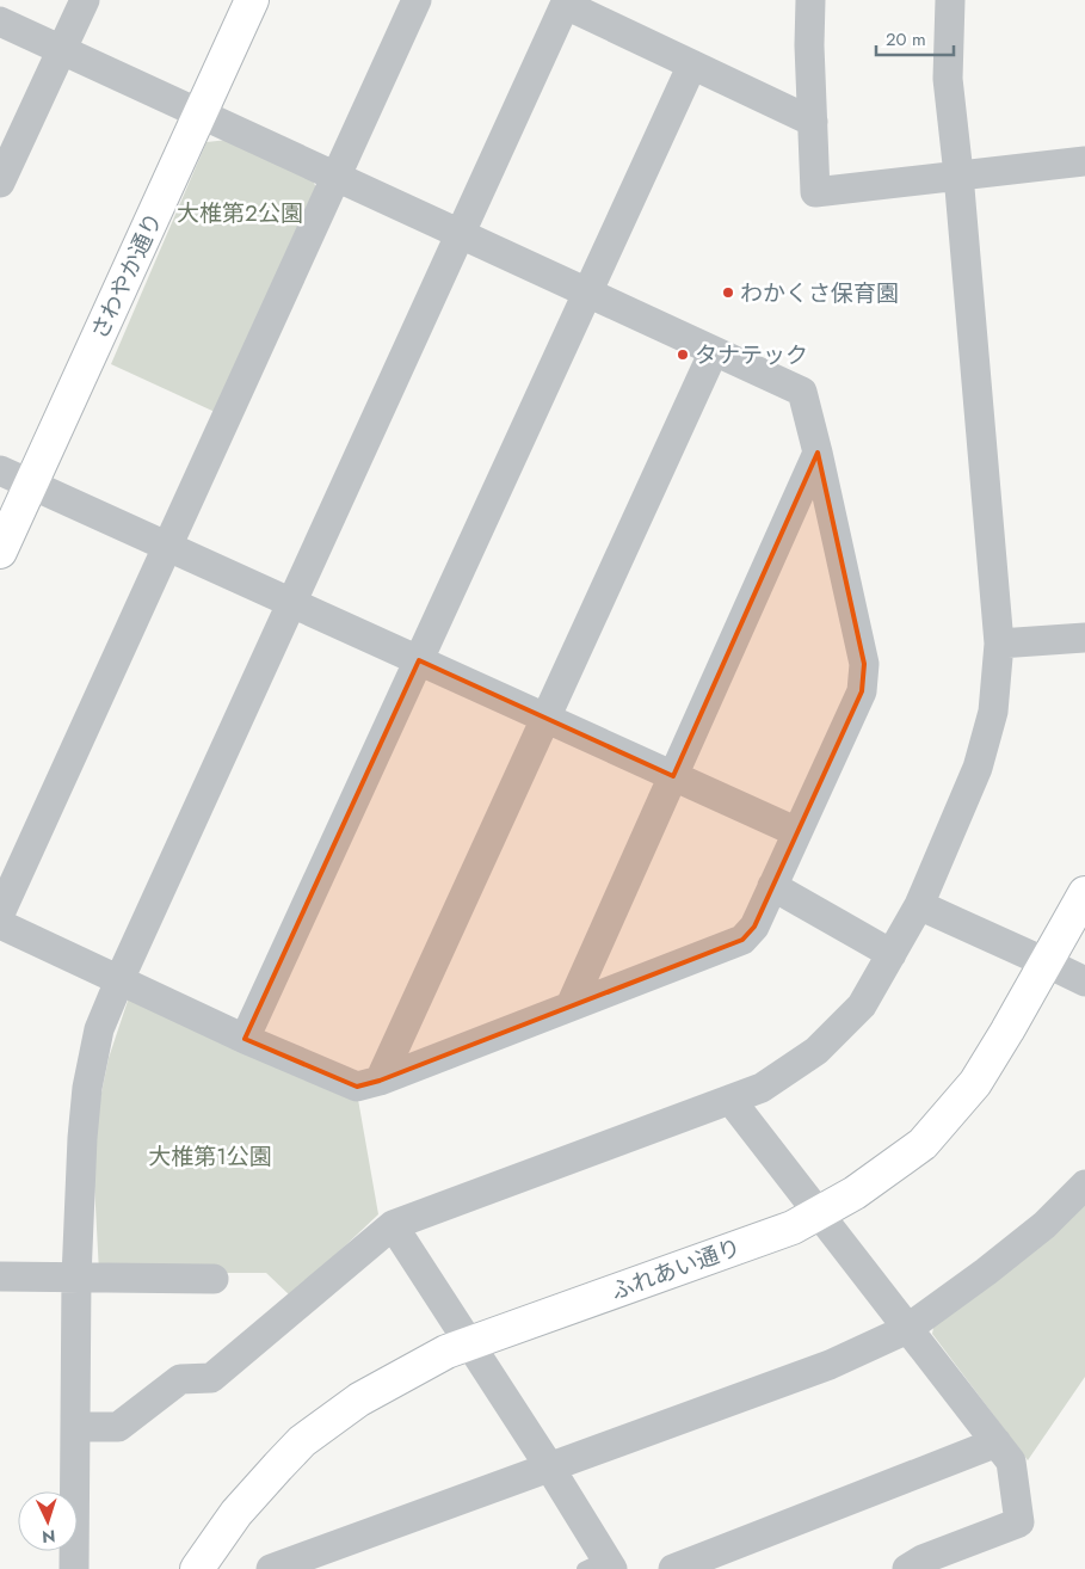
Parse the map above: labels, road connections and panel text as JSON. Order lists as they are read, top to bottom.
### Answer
{
  "streets": {
    "street": ["さわやか通り", "ふれあい通り"]
  },
  "parks": ["大椎第2公園", "大椎第1公園"],
  "places": ["わかくさ保育園", "タナテック"],
  "scale_bar": "20 m",
  "north": "bottom"
}
